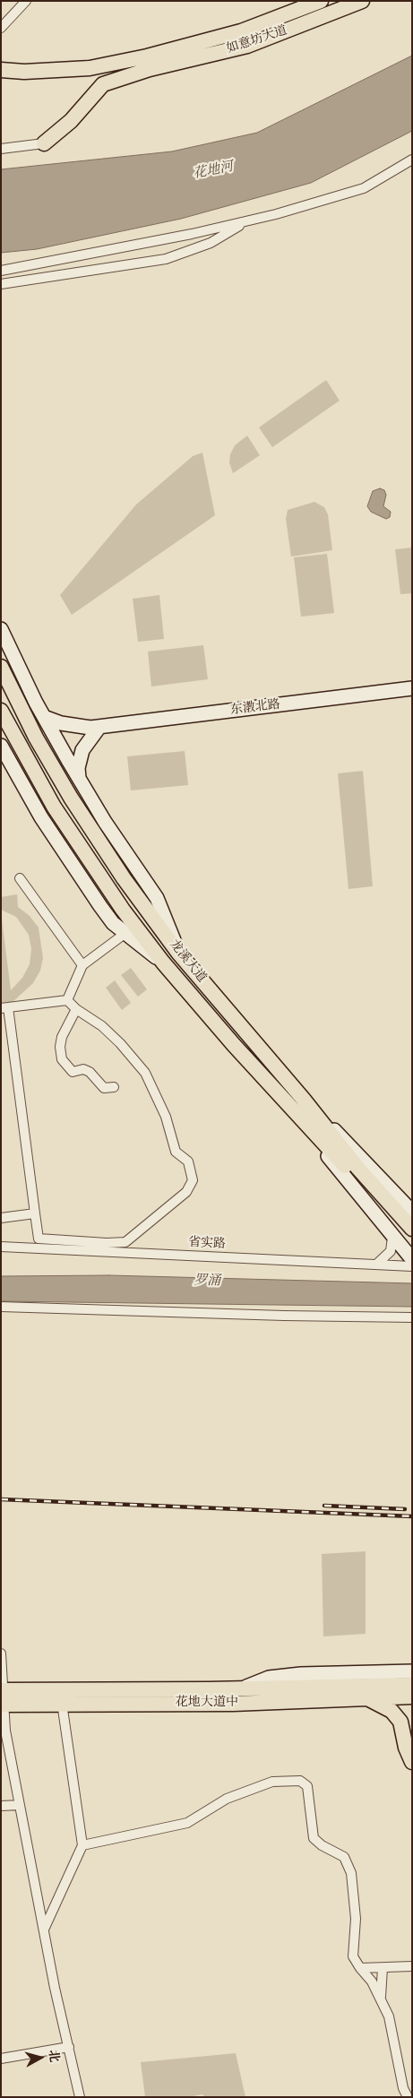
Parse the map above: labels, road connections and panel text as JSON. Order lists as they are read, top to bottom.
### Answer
{
  "streets": {
    "main road": ["如意坊大道", "龙溪大道", "花地大道中"],
    "street": ["东漖北路", "省实路"]
  },
  "water": ["花地河", "罗涌"],
  "north": "right"
}
